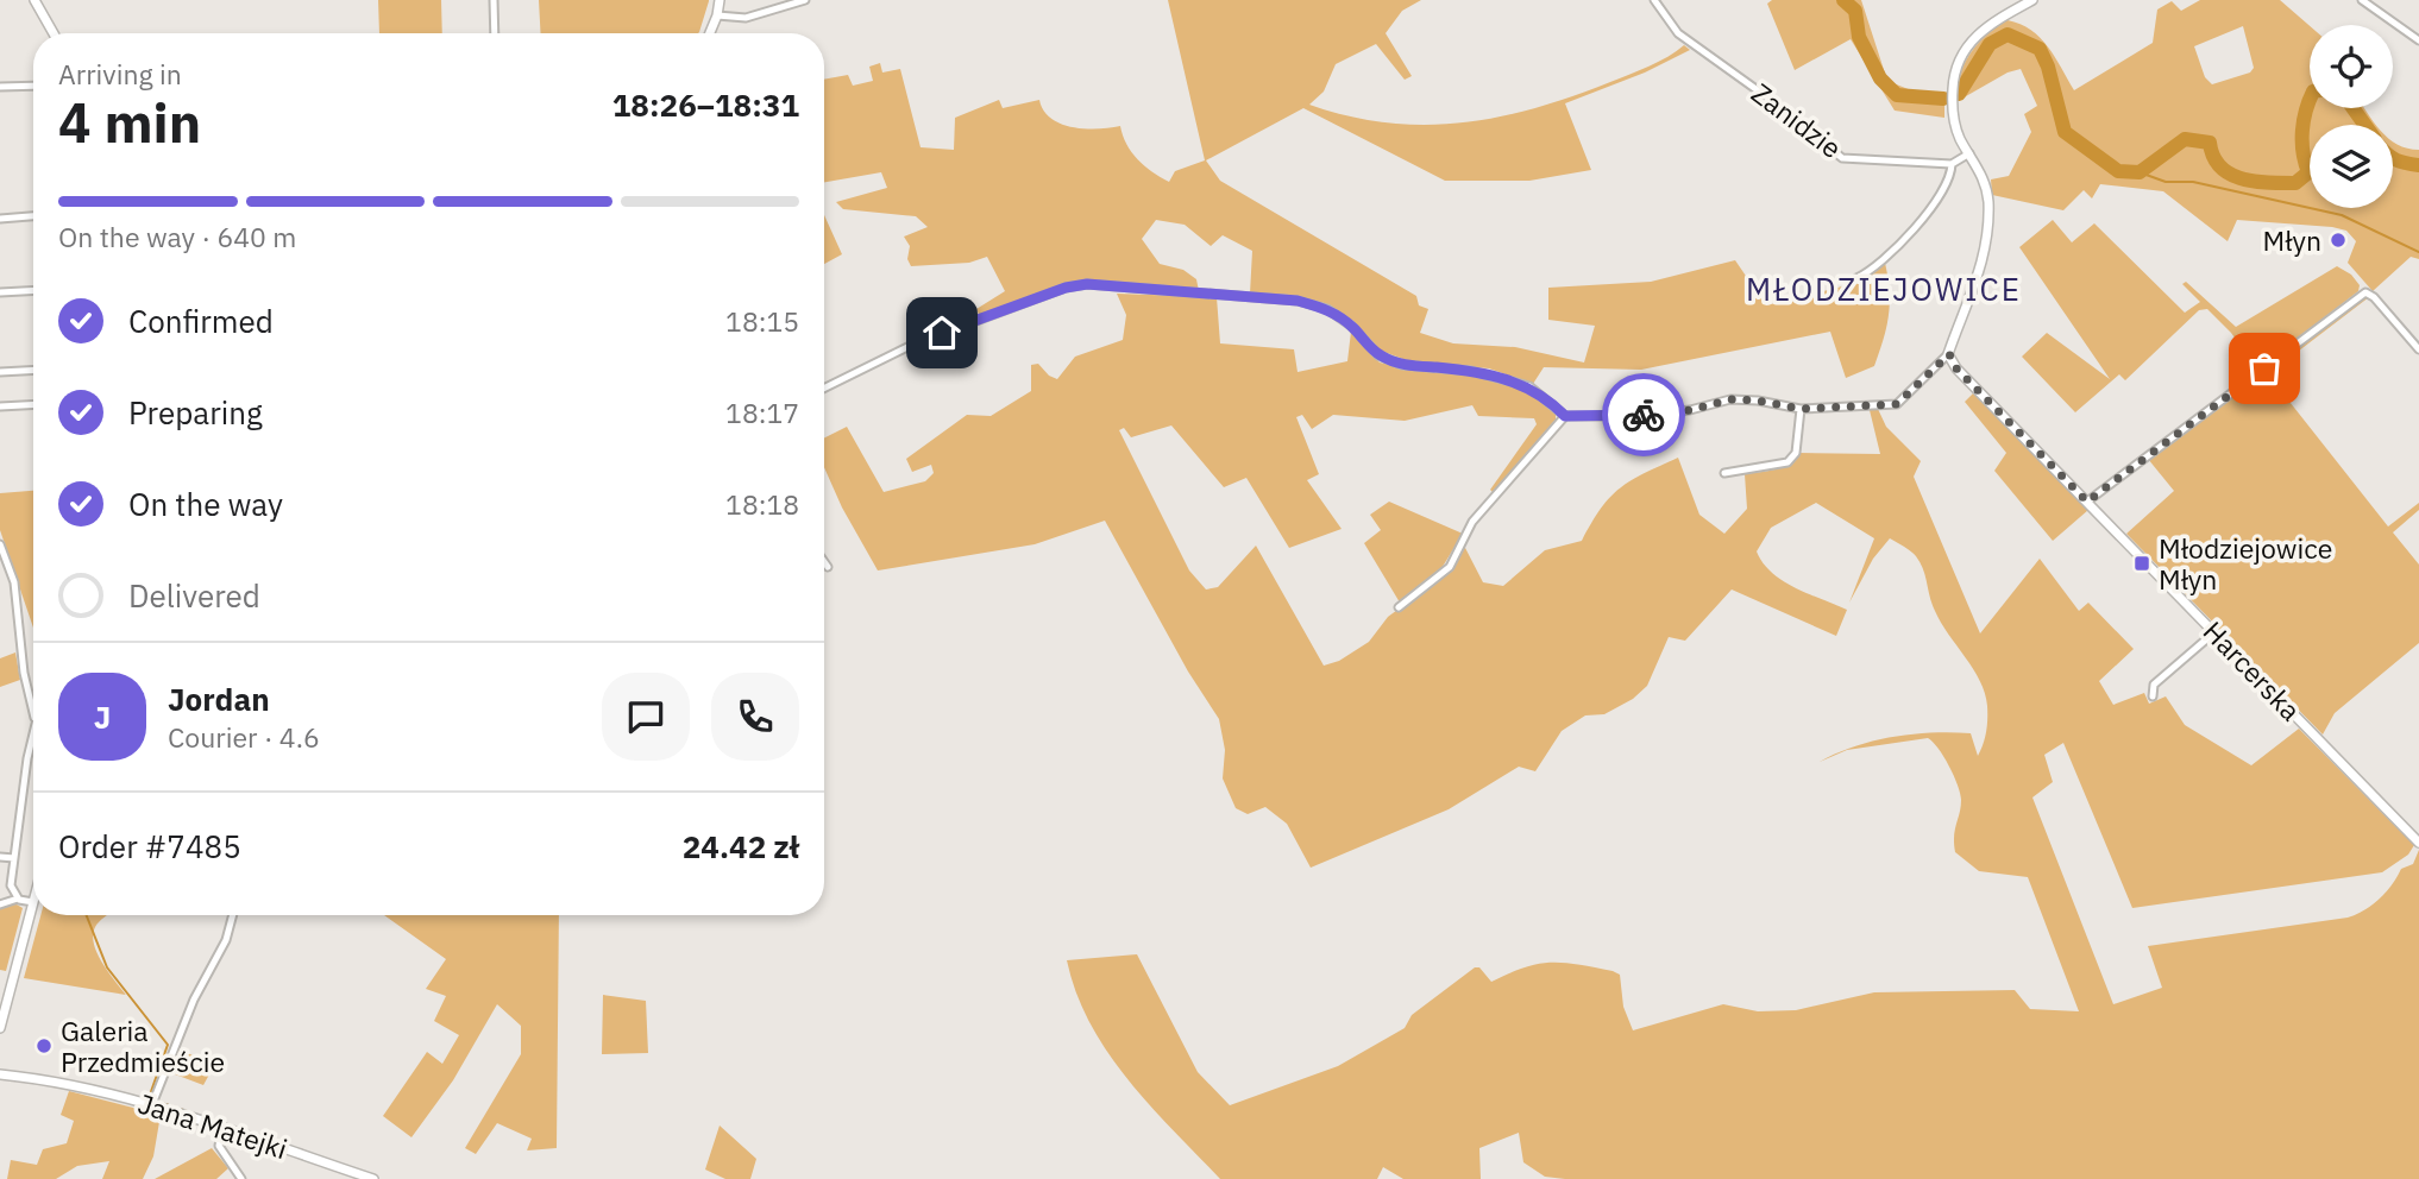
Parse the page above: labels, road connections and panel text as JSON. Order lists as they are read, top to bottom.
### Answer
{
  "streets": {
    "street": ["Zanidzie", "Harcerska", "Jana Matejki"]
  },
  "districts": ["MŁODZIEJOWICE"],
  "places": {
    "other": ["Młyn", "Galeria Przedmieście"],
    "transit": ["Młodziejowice Młyn"]
  },
  "page": {
    "heading": ["4 min", "Arriving in", "18:26–18:31"],
    "panel": [
      "Jordan",
      "Courier · 4.6",
      "Order #7485",
      "24.42 zł"
    ],
    "bar": "On the way · 640 m",
    "list": [
      ["Confirmed", "18:15"],
      ["Preparing", "18:17"],
      ["On the way", "18:18"],
      "Delivered"
    ],
    "round": "J"
  }
}
